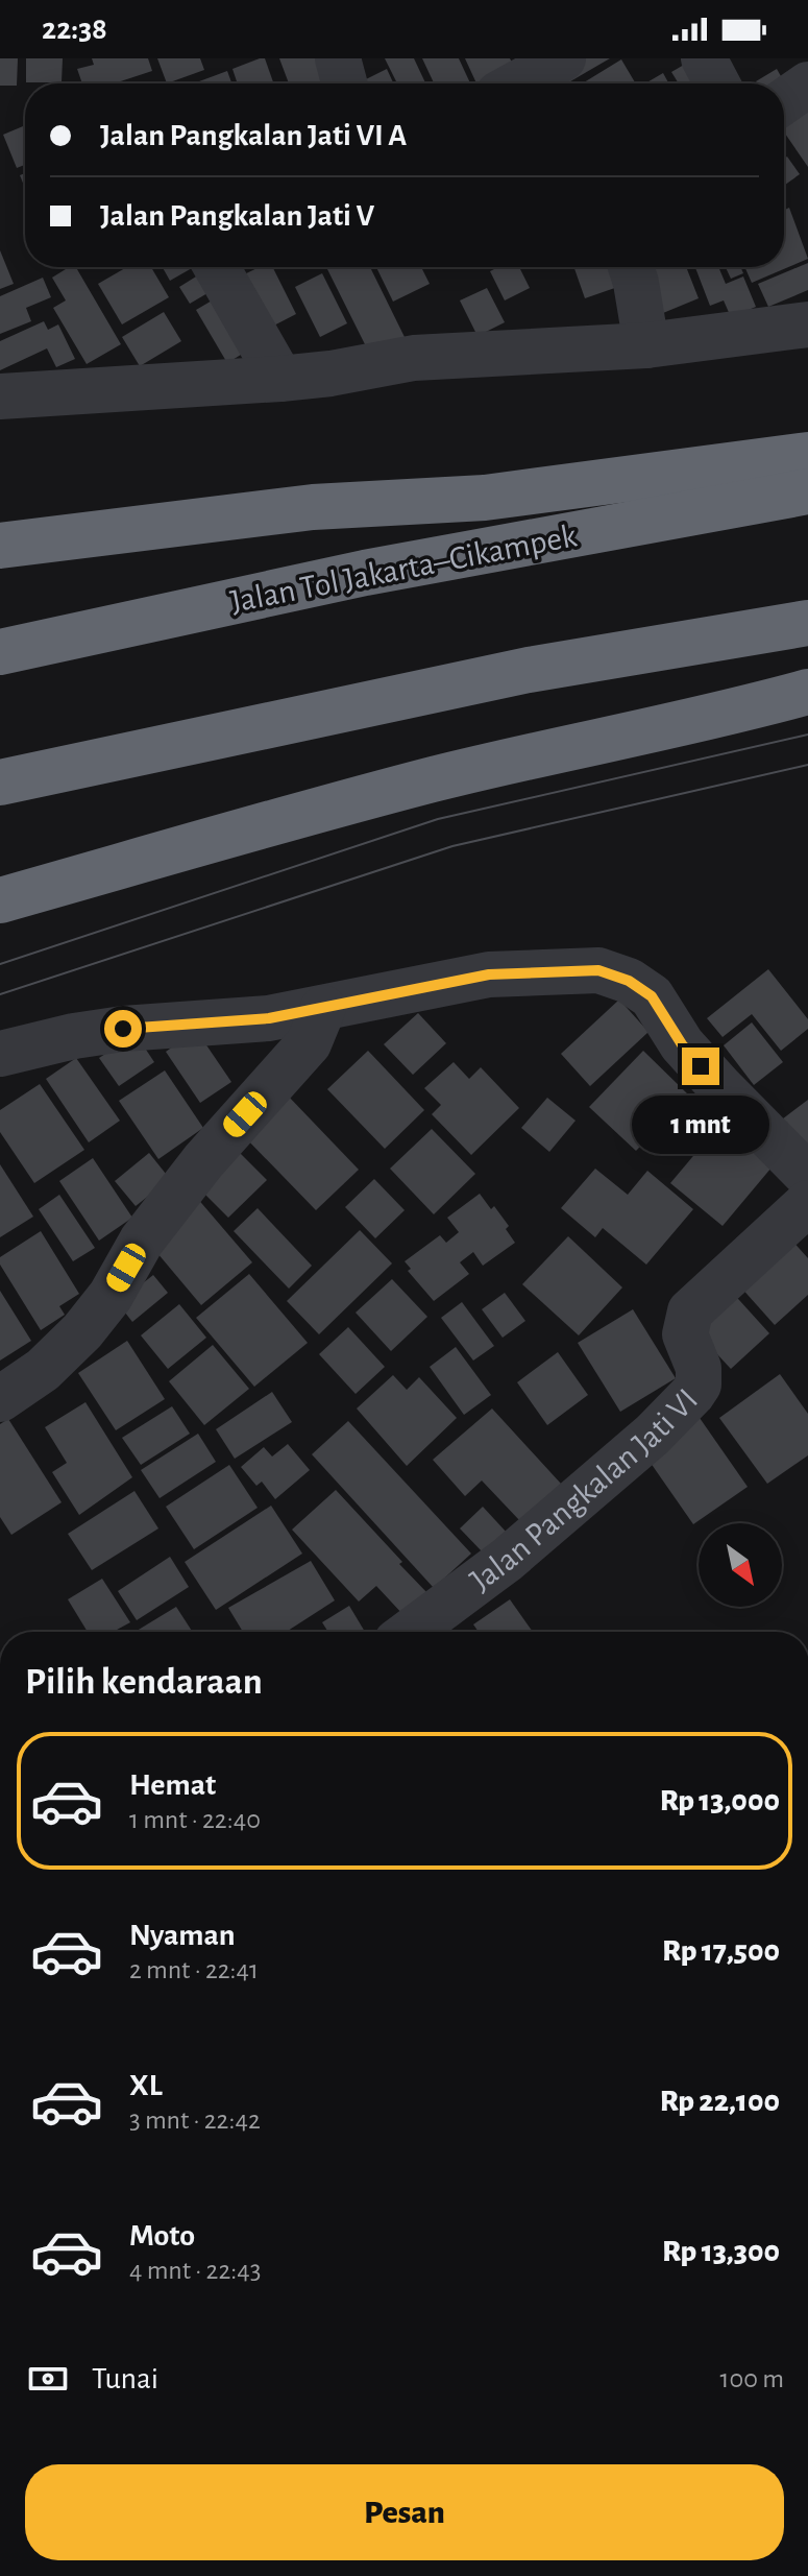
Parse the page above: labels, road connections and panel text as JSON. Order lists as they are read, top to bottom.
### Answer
{
  "streets": {
    "highway": ["Jalan Tol Jakarta–Cikampek"],
    "street": ["Jalan Pangkalan Jati VI"]
  },
  "north": "bottom right",
  "page": {
    "status": "22:38",
    "banner": ["Jalan Pangkalan Jati VI A", "Jalan Pangkalan Jati V"],
    "bubble": "1 mnt",
    "heading": "Pilih kendaraan",
    "list": [
      {
        "name": "Hemat",
        "note": "1 mnt · 22:40",
        "value": "Rp 13,000"
      },
      {
        "name": "Nyaman",
        "note": "2 mnt · 22:41",
        "value": "Rp 17,500"
      },
      {
        "name": "XL",
        "note": "3 mnt · 22:42",
        "value": "Rp 22,100"
      },
      {
        "name": "Moto",
        "note": "4 mnt · 22:43",
        "value": "Rp 13,300"
      }
    ],
    "pay": ["Tunai", "100 m"],
    "buttons": "Pesan"
  }
}
